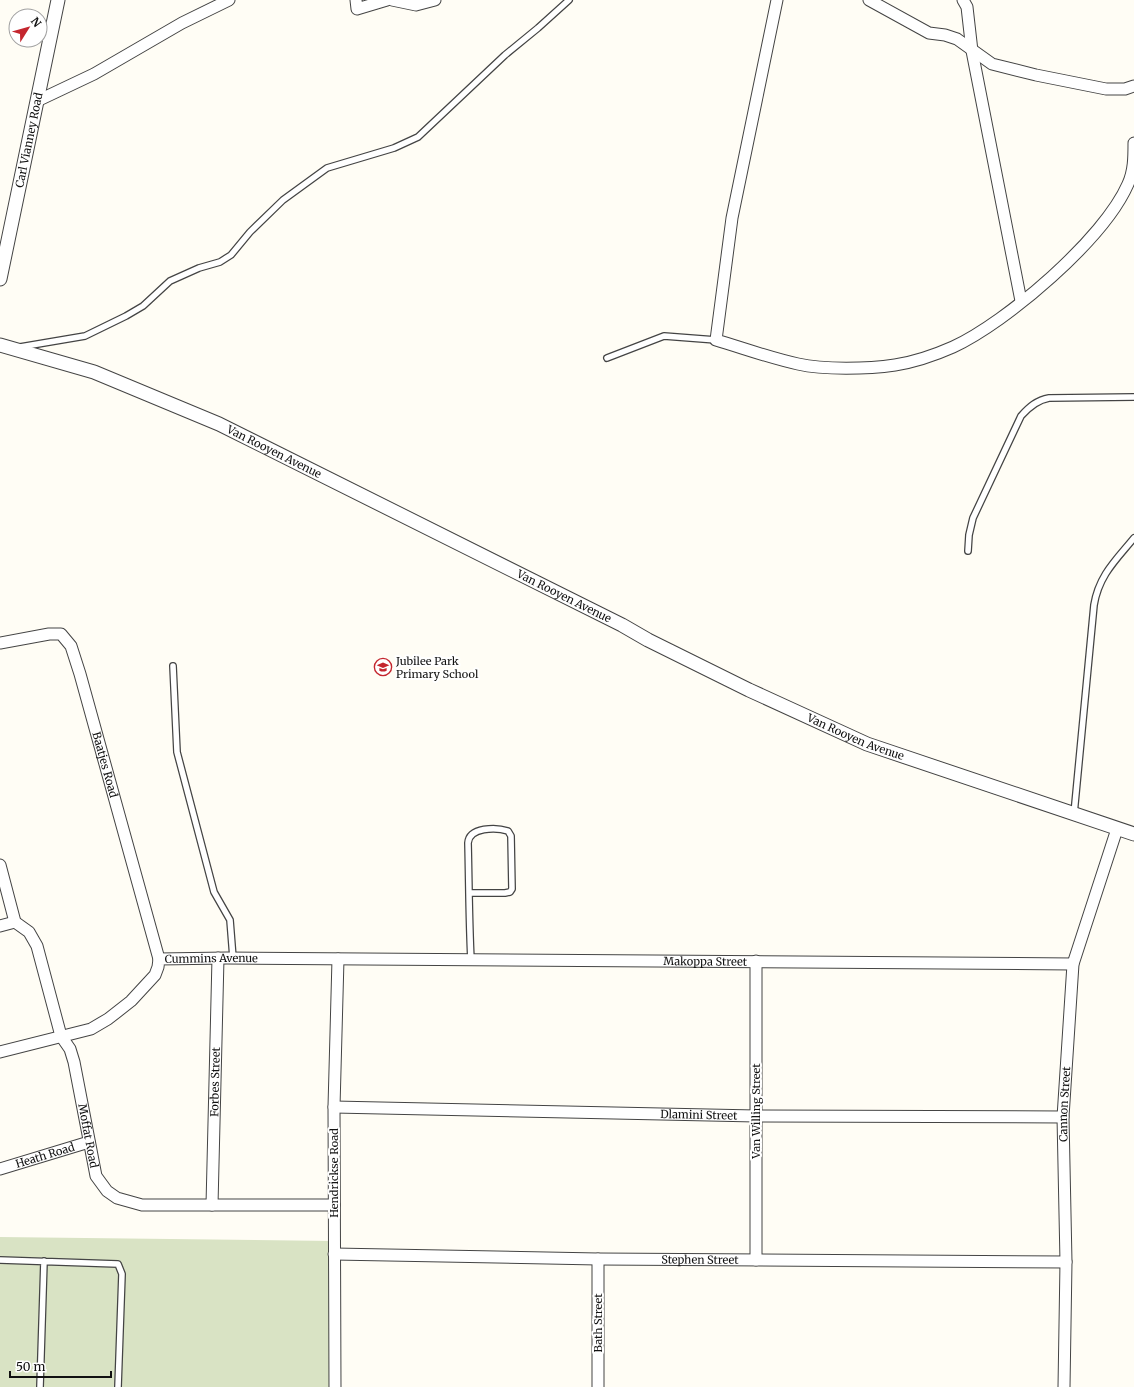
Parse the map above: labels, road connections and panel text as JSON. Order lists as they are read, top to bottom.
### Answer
{
  "streets": {
    "street": [
      "Carl Vianney Road",
      "Van Rooyen Avenue",
      "Baatjes Road",
      "Cummins Avenue",
      "Makoppa Street",
      "Forbes Street",
      "Cannon Street",
      "Van Willing Street",
      "Dlamini Street",
      "Moffat Road",
      "Heath Road",
      "Hendrickse Road",
      "Stephen Street",
      "Bath Street"
    ]
  },
  "crossings": [
    ["Van Rooyen Avenue", "Cannon Street"],
    ["Baatjes Road", "Cummins Avenue"],
    ["Cummins Avenue", "Makoppa Street"],
    ["Cummins Avenue", "Forbes Street"],
    ["Cummins Avenue", "Moffat Road"],
    ["Cummins Avenue", "Hendrickse Road"],
    ["Makoppa Street", "Cannon Street"],
    ["Makoppa Street", "Van Willing Street"],
    ["Makoppa Street", "Hendrickse Road"],
    ["Forbes Street", "Moffat Road"],
    ["Cannon Street", "Dlamini Street"],
    ["Cannon Street", "Stephen Street"],
    ["Van Willing Street", "Dlamini Street"],
    ["Van Willing Street", "Stephen Street"],
    ["Dlamini Street", "Hendrickse Road"],
    ["Moffat Road", "Heath Road"],
    ["Moffat Road", "Hendrickse Road"],
    ["Hendrickse Road", "Stephen Street"],
    ["Stephen Street", "Bath Street"]
  ],
  "places": {
    "school or university": ["Jubilee Park Primary School"]
  },
  "scale_bar": "50 m",
  "north": "top right"
}
